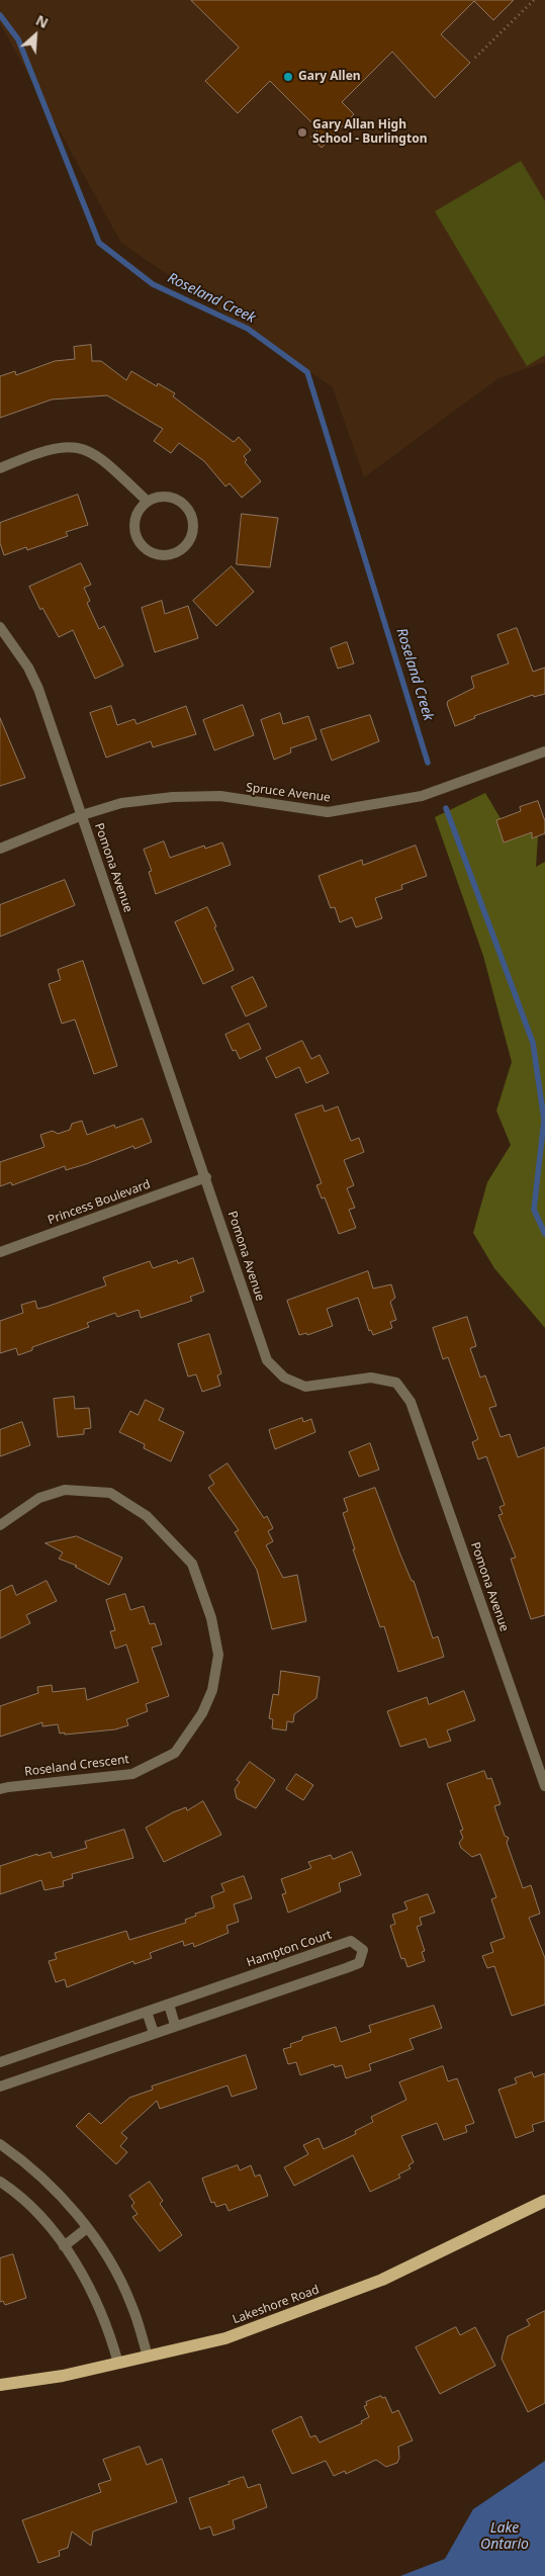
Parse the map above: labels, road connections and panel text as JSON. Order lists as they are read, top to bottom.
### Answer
{
  "streets": {
    "main road": ["Lakeshore Road"],
    "street": [
      "Spruce Avenue",
      "Pomona Avenue",
      "Princess Boulevard",
      "Roseland Crescent",
      "Hampton Court"
    ]
  },
  "crossings": [
    ["Spruce Avenue", "Pomona Avenue"],
    ["Pomona Avenue", "Princess Boulevard"]
  ],
  "water": ["Roseland Creek", "Lake Ontario"],
  "places": ["Gary Allen", "Gary Allan High School - Burlington"],
  "north": "top right"
}
